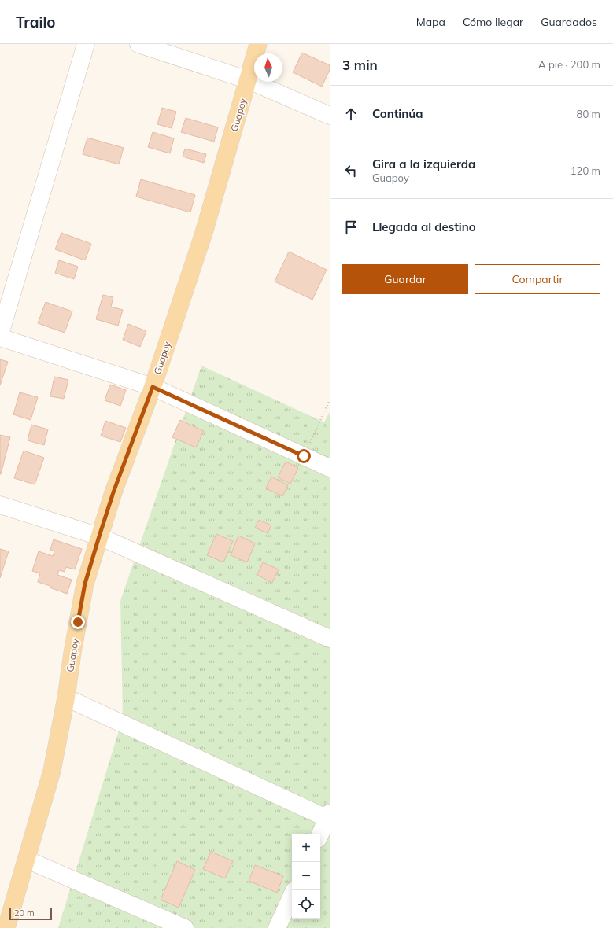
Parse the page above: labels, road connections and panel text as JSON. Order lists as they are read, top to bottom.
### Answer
{
  "streets": {
    "main road": ["Guapoy"]
  },
  "scale_bar": "20 m",
  "north": "top",
  "page": {
    "header": "Trailo",
    "nav": ["Mapa", "Cómo llegar", "Guardados"],
    "heading": ["3 min", "A pie · 200 m"],
    "list": [
      ["Continúa", "80 m"],
      ["Gira a la izquierda", "Guapoy", "120 m"],
      "Llegada al destino"
    ],
    "buttons": ["Guardar", "Compartir"],
    "map_buttons": ["+", "−"],
    "scale": "20 m"
  }
}
